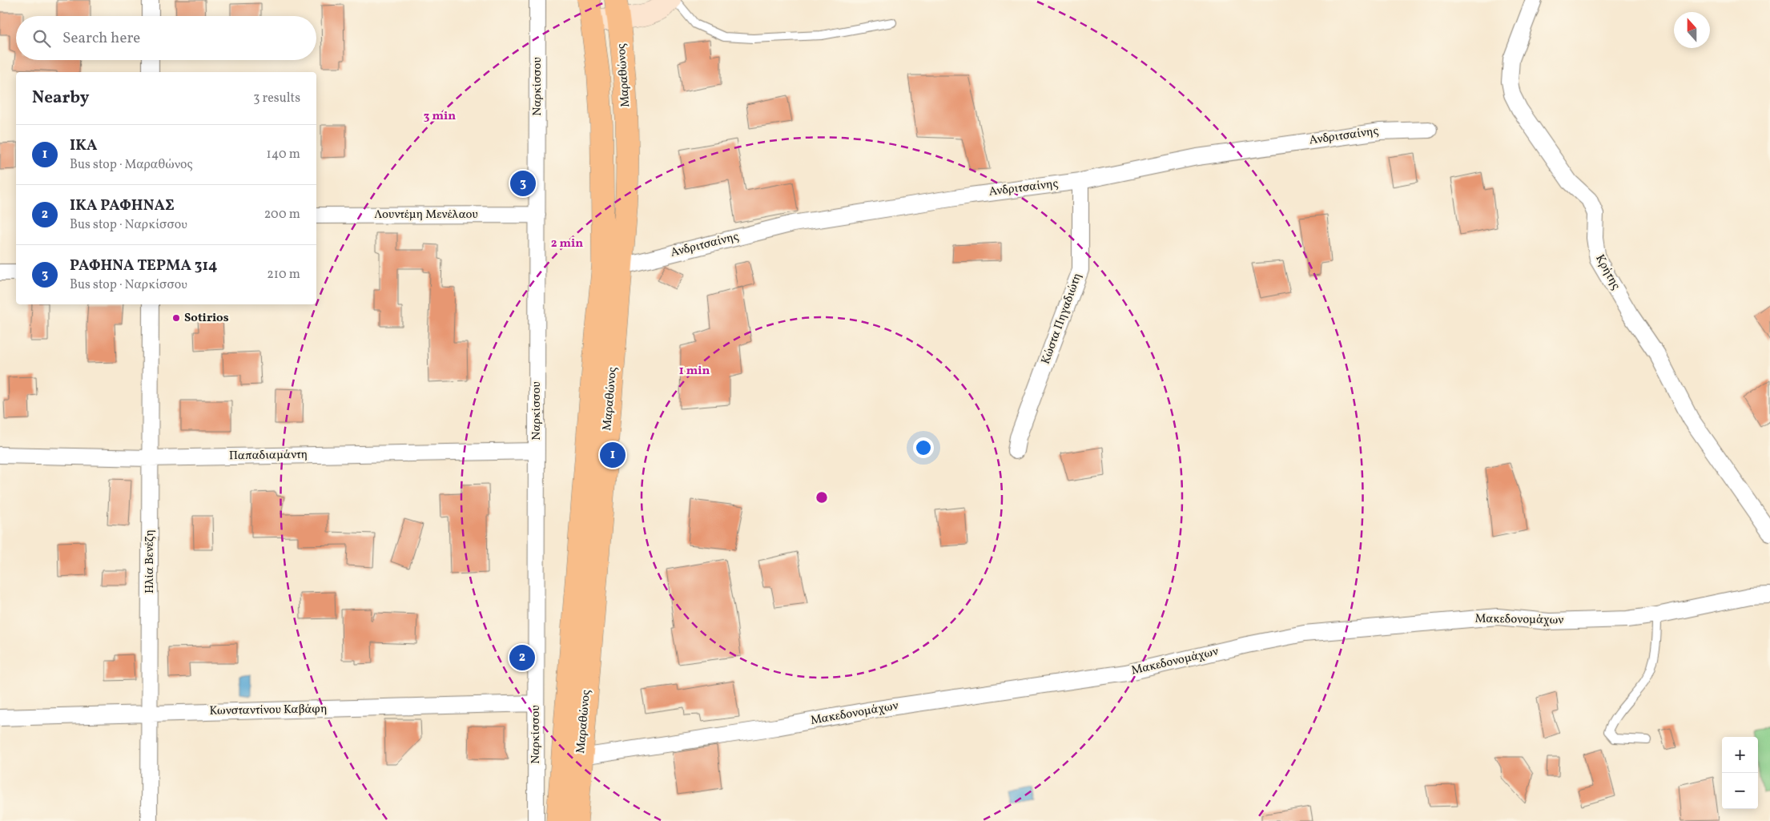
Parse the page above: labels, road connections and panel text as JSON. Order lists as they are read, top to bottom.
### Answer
{
  "streets": {
    "main road": ["Μαραθώνος"],
    "street": [
      "Ναρκίσσου",
      "Ανδριτσαίνης",
      "Λουντέμη Μενέλαου",
      "Κρήτης",
      "Κώστα Πηγαδιώτη",
      "Παπαδιαμάντη",
      "Ηλία Βενέζη",
      "Μακεδονομάχων",
      "Κωνσταντίνου Καβάφη"
    ]
  },
  "crossings": [
    ["Μαραθώνος", "Ανδριτσαίνης"],
    ["Μαραθώνος", "Μακεδονομάχων"],
    ["Ναρκίσσου", "Λουντέμη Μενέλαου"],
    ["Ναρκίσσου", "Παπαδιαμάντη"],
    ["Ναρκίσσου", "Κωνσταντίνου Καβάφη"],
    ["Ανδριτσαίνης", "Κώστα Πηγαδιώτη"],
    ["Παπαδιαμάντη", "Ηλία Βενέζη"],
    ["Ηλία Βενέζη", "Κωνσταντίνου Καβάφη"]
  ],
  "places": ["Sotirios"],
  "north": "top",
  "page": {
    "search": "Search here",
    "heading": ["Nearby", "3 results"],
    "list": [
      {
        "mark": "1",
        "name": "ΙΚΑ",
        "note": "Bus stop · Μαραθώνος",
        "value": "140 m"
      },
      {
        "mark": "2",
        "name": "ΙΚΑ ΡΑΦΗΝΑΣ",
        "note": "Bus stop · Ναρκίσσου",
        "value": "200 m"
      },
      {
        "mark": "3",
        "name": "ΡΑΦΗΝΑ ΤΕΡΜΑ 314",
        "note": "Bus stop · Ναρκίσσου",
        "value": "210 m"
      }
    ],
    "pins": ["3", "1", "2"],
    "map_buttons": ["+", "−"]
  },
  "rings": ["3 min", "2 min", "1 min"]
}
